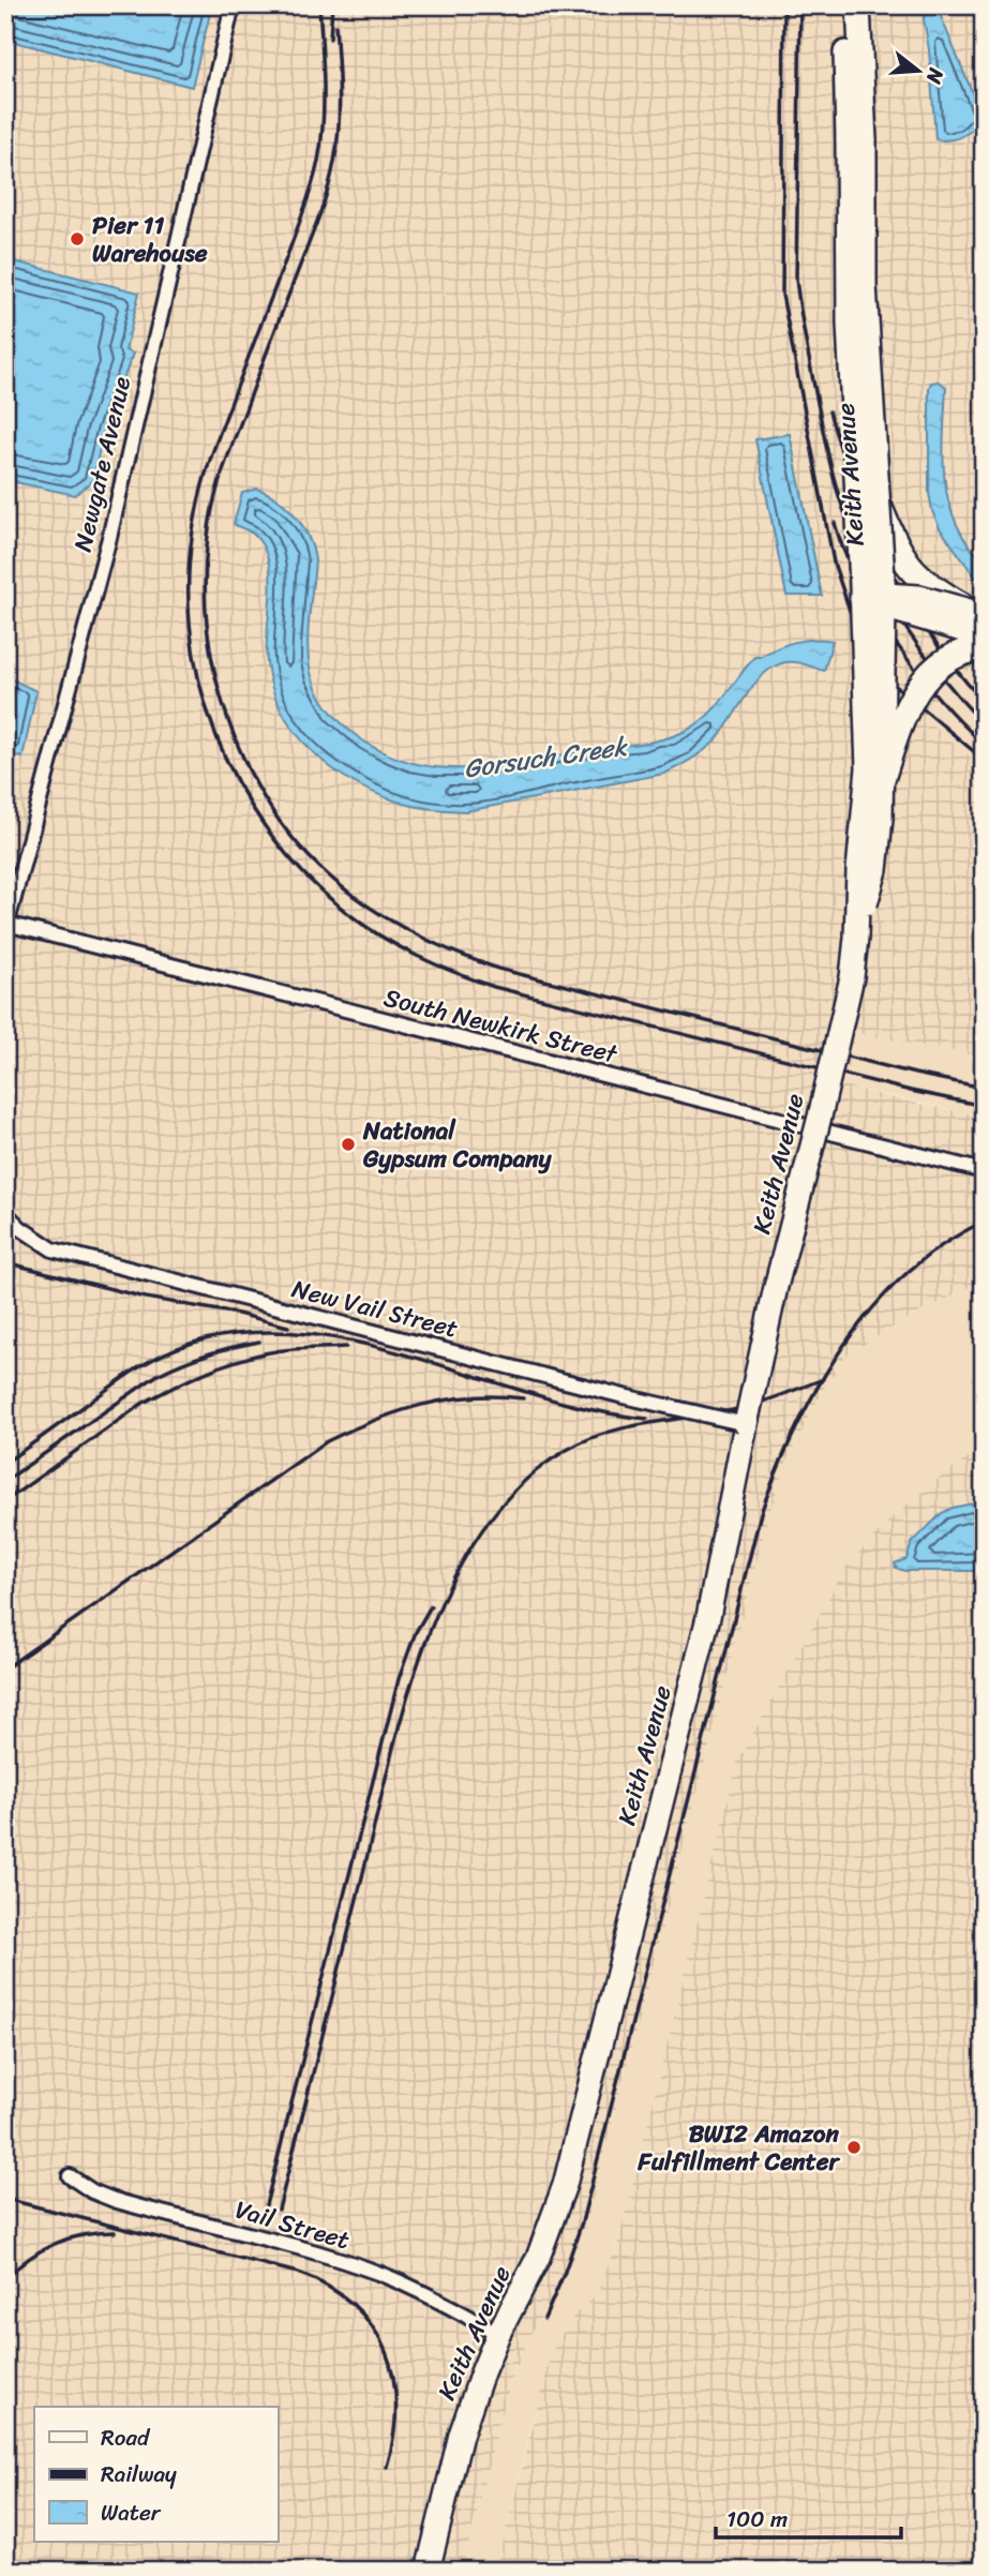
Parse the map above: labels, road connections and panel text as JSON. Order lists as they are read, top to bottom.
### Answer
{
  "streets": {
    "main road": ["Keith Avenue"],
    "street": [
      "Newgate Avenue",
      "South Newkirk Street",
      "New Vail Street",
      "Vail Street"
    ]
  },
  "crossings": [
    ["Newgate Avenue", "South Newkirk Street"],
    ["Keith Avenue", "South Newkirk Street"],
    ["Keith Avenue", "New Vail Street"],
    ["Keith Avenue", "Vail Street"]
  ],
  "water": ["Gorsuch Creek"],
  "places": ["Pier 11 Warehouse", "National Gypsum Company", "BWI2 Amazon Fulfillment Center"],
  "legend": ["Road", "Railway", "Water"],
  "scale_bar": "100 m",
  "north": "right"
}
